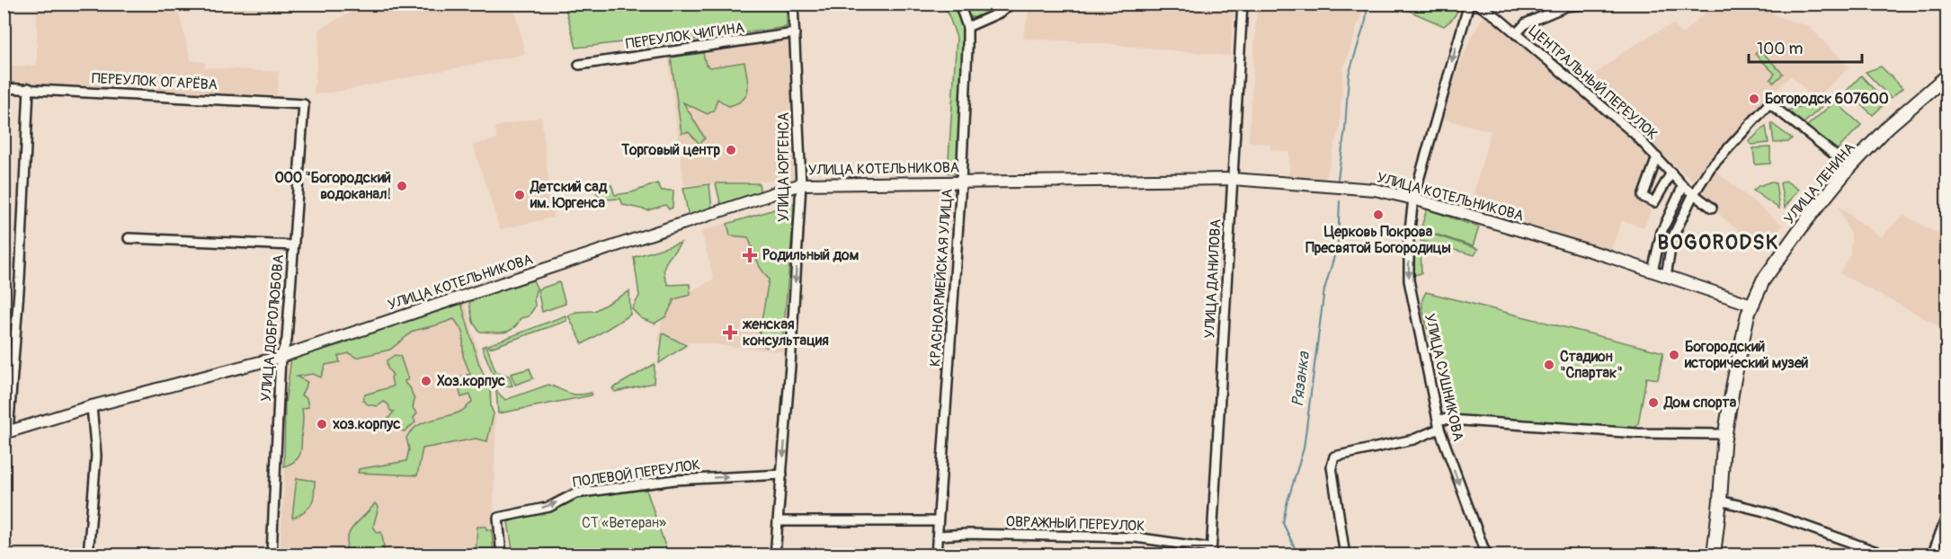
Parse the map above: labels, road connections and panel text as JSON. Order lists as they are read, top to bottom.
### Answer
{
  "streets": {
    "main road": ["УЛИЦА ЛЕНИНА"],
    "street": [
      "ПЕРЕУЛОК ЧИГИНА",
      "ПЕРЕУЛОК ОГАРЁВА",
      "ЦЕНТРАЛЬНЫЙ ПЕРЕУЛОК",
      "УЛИЦА ЮРГЕНСА",
      "УЛИЦА КОТЕЛЬНИКОВА",
      "КРАСНОАРМЕЙСКАЯ УЛИЦА",
      "УЛИЦА ДАНИЛОВА",
      "УЛИЦА ДОБРОЛЮБОВА",
      "УЛИЦА СУШНИКОВА",
      "ПОЛЕВОЙ ПЕРЕУЛОК",
      "ОВРАЖНЫЙ ПЕРЕУЛОК"
    ]
  },
  "crossings": [
    ["ПЕРЕУЛОК ЧИГИНА", "УЛИЦА ЮРГЕНСА"],
    ["ПЕРЕУЛОК ОГАРЁВА", "УЛИЦА ДОБРОЛЮБОВА"],
    ["УЛИЦА ЮРГЕНСА", "УЛИЦА КОТЕЛЬНИКОВА"],
    ["УЛИЦА ЮРГЕНСА", "ПОЛЕВОЙ ПЕРЕУЛОК"],
    ["УЛИЦА КОТЕЛЬНИКОВА", "УЛИЦА ЛЕНИНА"],
    ["УЛИЦА КОТЕЛЬНИКОВА", "КРАСНОАРМЕЙСКАЯ УЛИЦА"],
    ["УЛИЦА КОТЕЛЬНИКОВА", "УЛИЦА ДАНИЛОВА"],
    ["УЛИЦА КОТЕЛЬНИКОВА", "УЛИЦА ДОБРОЛЮБОВА"],
    ["УЛИЦА КОТЕЛЬНИКОВА", "УЛИЦА СУШНИКОВА"],
    ["КРАСНОАРМЕЙСКАЯ УЛИЦА", "ОВРАЖНЫЙ ПЕРЕУЛОК"],
    ["УЛИЦА ДАНИЛОВА", "ОВРАЖНЫЙ ПЕРЕУЛОК"]
  ],
  "one_way": ["УЛИЦА ЮРГЕНСА", "УЛИЦА СУШНИКОВА", "ПОЛЕВОЙ ПЕРЕУЛОК"],
  "districts": ["BOGORODSK"],
  "water": ["Рязанка"],
  "parks": ["СТ «Ветеран»"],
  "places": {
    "other": [
      "Богородск 607600",
      "Торговый центр",
      "ООО \"Богородский водоканал!",
      "Детский сад им. Юргенса",
      "Церковь Покрова Пресвятой Богородицы",
      "Богородский исторический музей",
      "Стадион \"Спартак\"",
      "Хоз.корпус",
      "Дом спорта",
      "хоз.корпус"
    ],
    "health": ["Родильный дом", "женская консультация"]
  },
  "scale_bar": "100 m"
}
